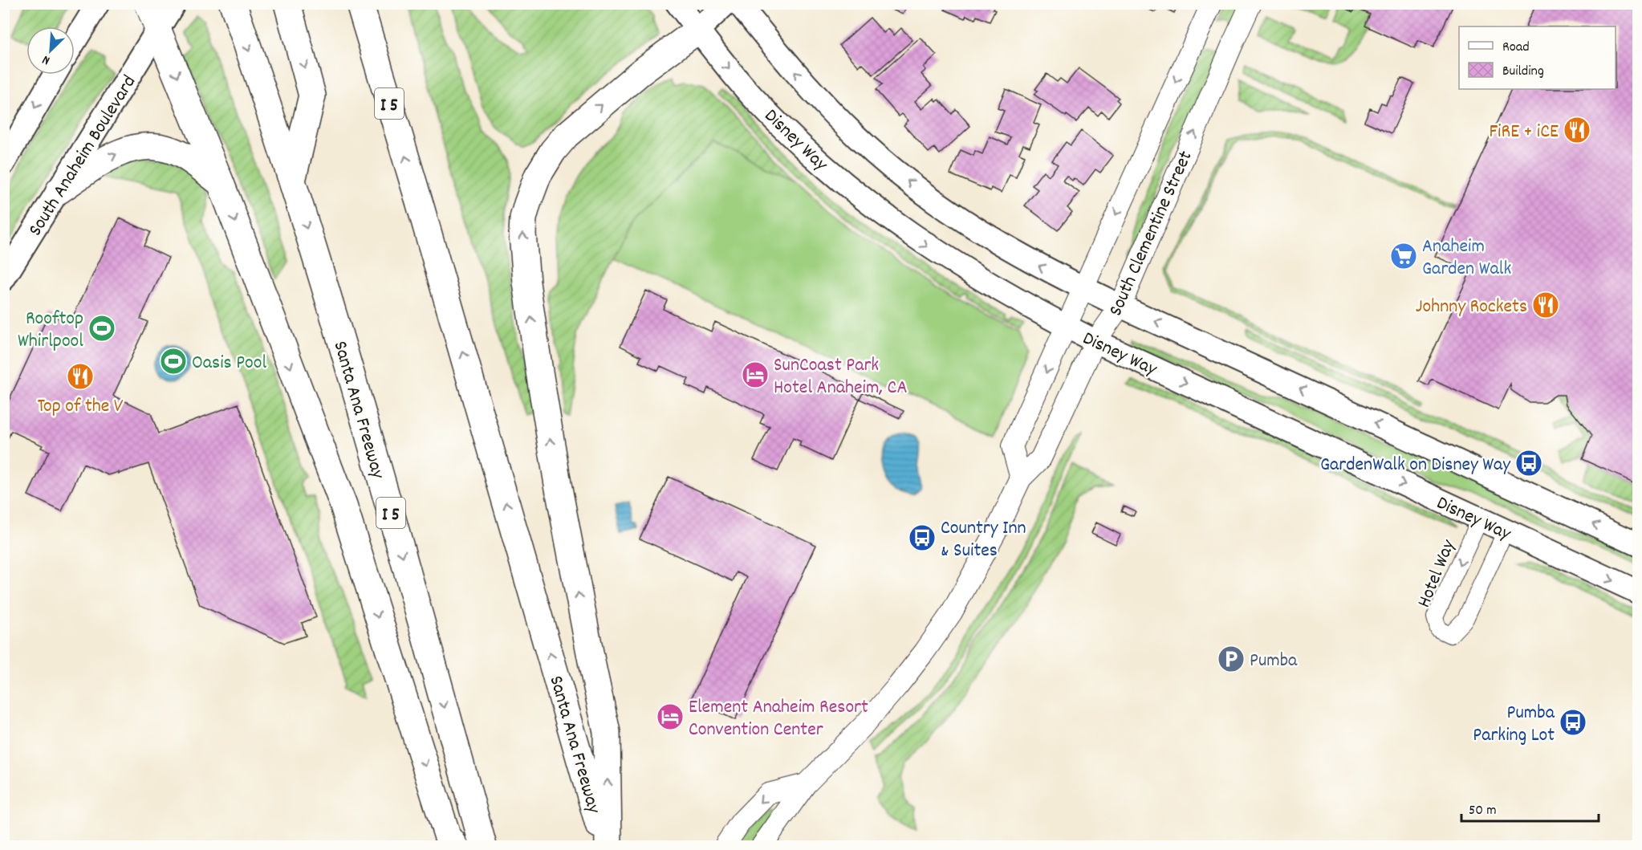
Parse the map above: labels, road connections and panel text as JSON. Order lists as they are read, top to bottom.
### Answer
{
  "streets": {
    "highway": ["I 5", "Santa Ana Freeway"],
    "main road": ["Disney Way", "South Anaheim Boulevard"],
    "street": ["South Clementine Street", "Hotel Way"]
  },
  "crossings": [
    ["Disney Way", "South Clementine Street"],
    ["Disney Way", "Hotel Way"]
  ],
  "places": {
    "restaurant": ["FiRE + iCE", "Johnny Rockets", "Top of the V"],
    "supermarket": ["Anaheim Garden Walk"],
    "sports": ["Rooftop Whirlpool", "Oasis Pool"],
    "hotel": ["SunCoast Park Hotel Anaheim, CA", "Element Anaheim Resort Convention Center"],
    "bus stop": ["GardenWalk on Disney Way", "Country Inn & Suites", "Pumba Parking Lot"],
    "parking": ["Pumba"]
  },
  "legend": ["Road", "Building"],
  "scale_bar": "50 m",
  "north": "bottom left"
}
